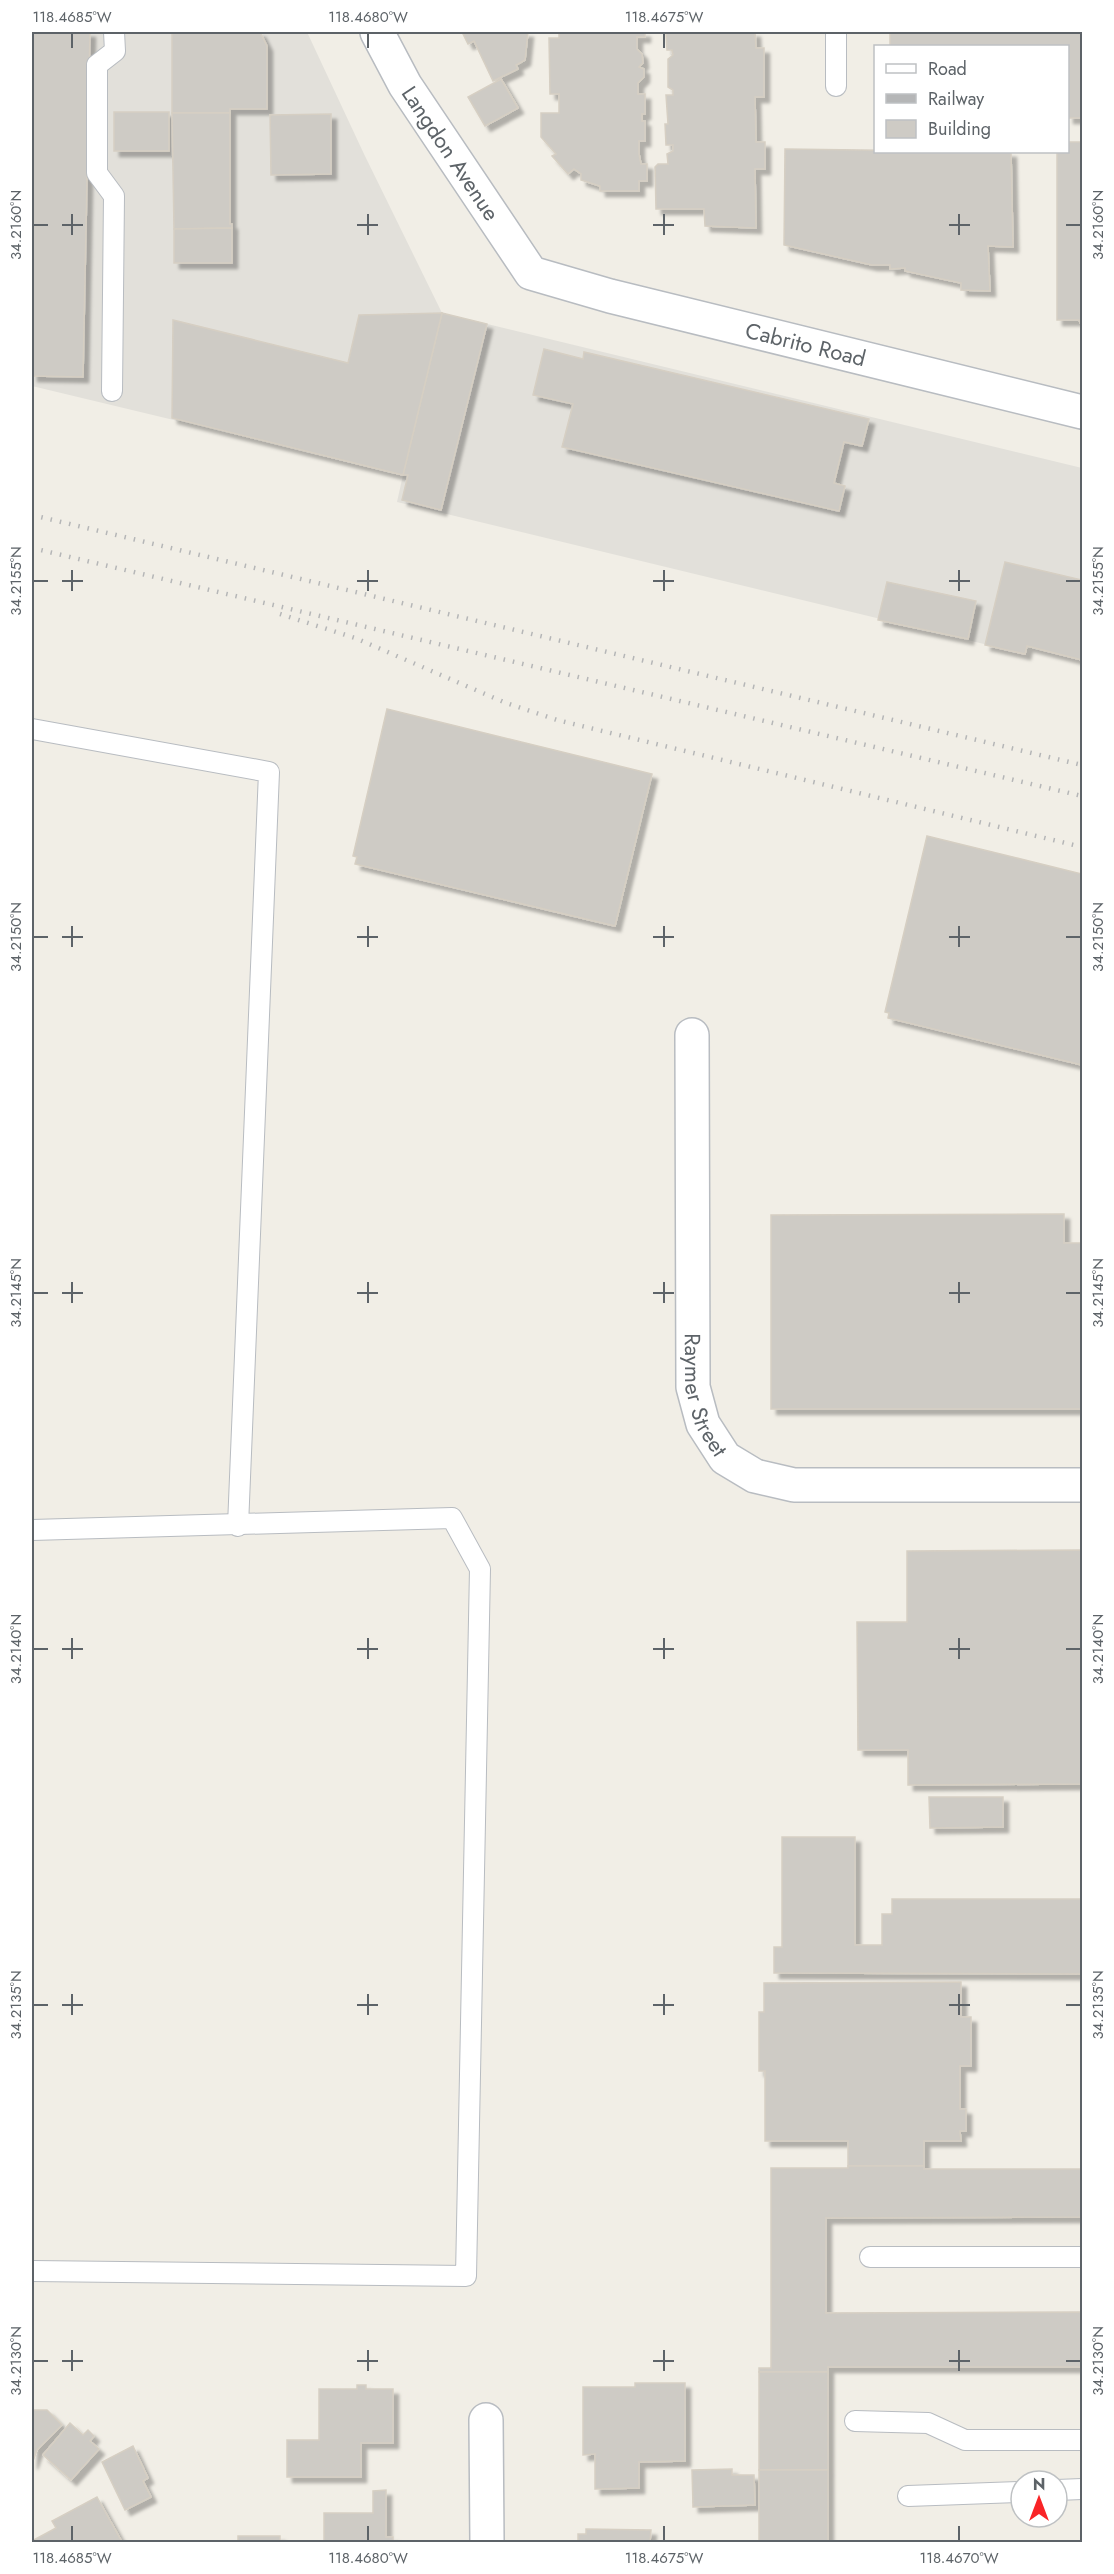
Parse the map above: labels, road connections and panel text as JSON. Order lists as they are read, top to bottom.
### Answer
{
  "streets": {
    "street": ["Langdon Avenue", "Cabrito Road", "Raymer Street"]
  },
  "crossings": [
    ["Langdon Avenue", "Cabrito Road"]
  ],
  "legend": ["Road", "Railway", "Building"],
  "north": "top",
  "coordinates": [
    "118.4685°W",
    "118.4680°W",
    "118.4675°W",
    "34.2160°N",
    "34.2155°N",
    "34.2150°N",
    "34.2145°N",
    "34.2140°N",
    "34.2135°N",
    "34.2130°N",
    "118.4670°W"
  ]
}
